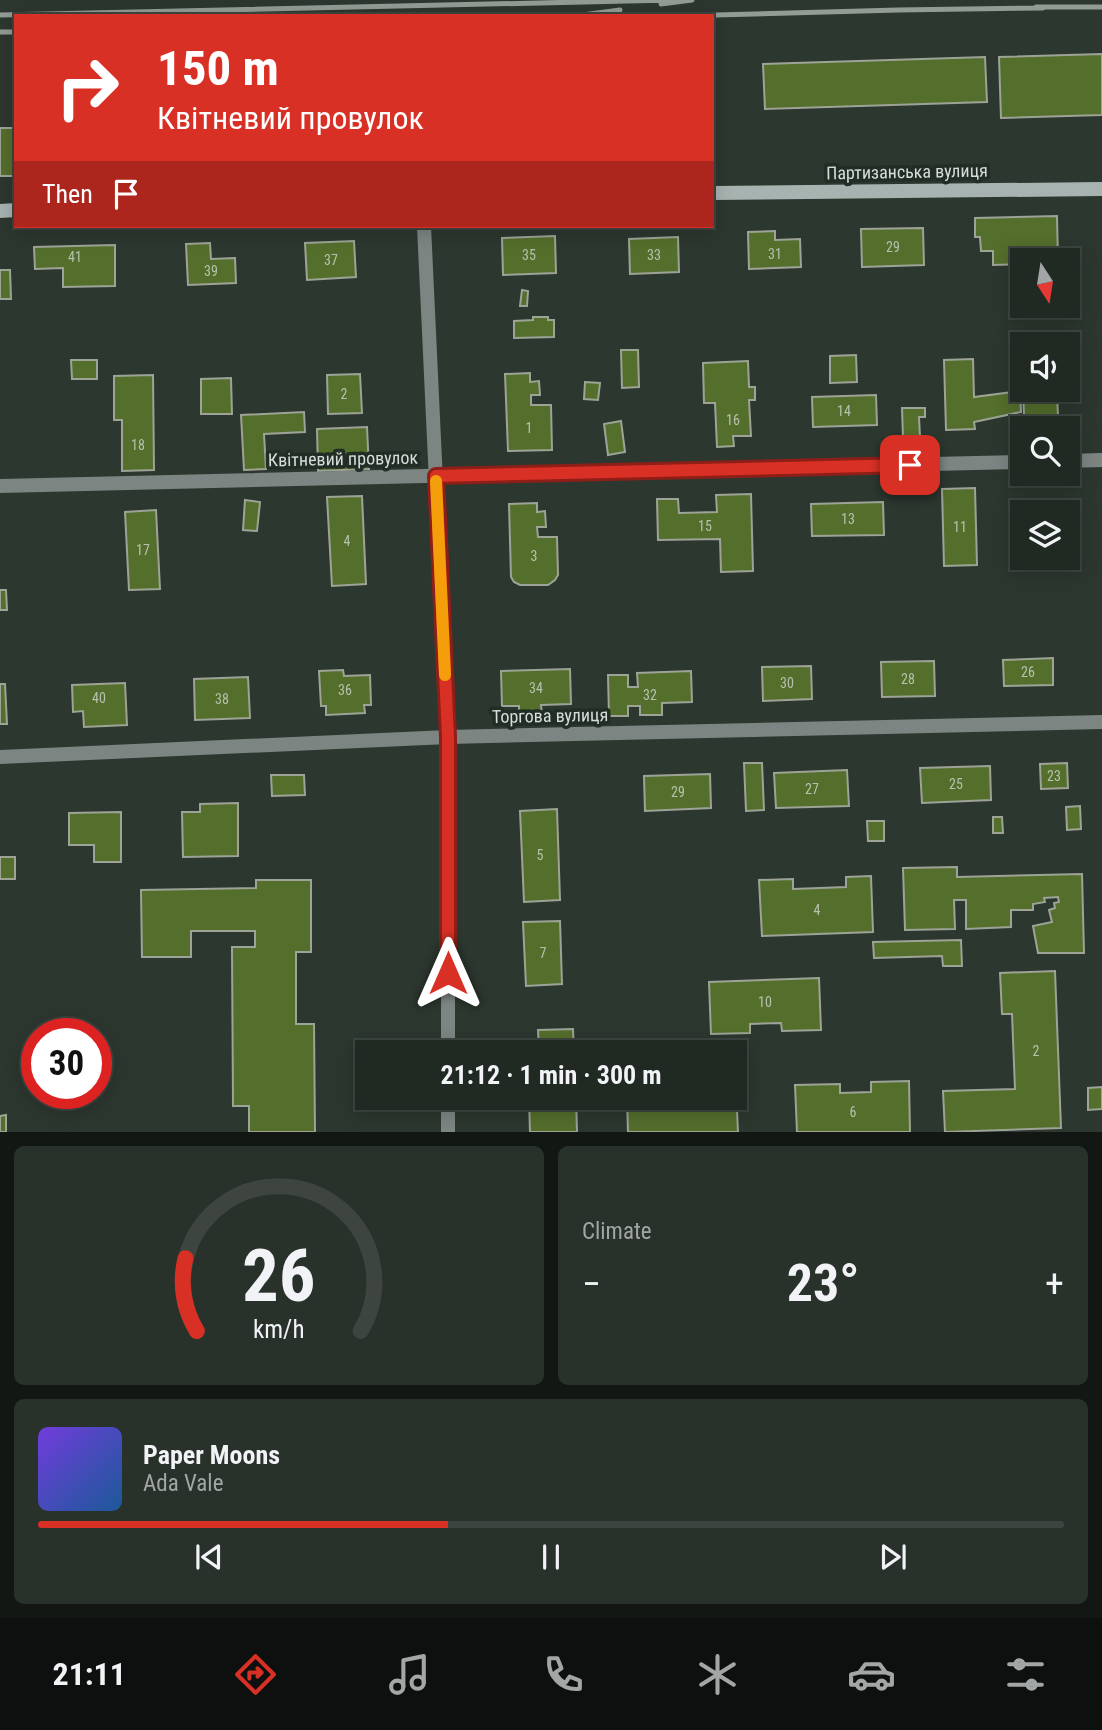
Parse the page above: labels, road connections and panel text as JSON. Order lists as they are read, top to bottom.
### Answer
{
  "streets": {
    "street": ["Партизанська вулиця", "Квітневий провулок", "Торгова вулиця"]
  },
  "house_numbers": [
    "29",
    "31",
    "35",
    "33",
    "41",
    "37",
    "39",
    "2",
    "14",
    "16",
    "1",
    "18",
    "13",
    "15",
    "11",
    "4",
    "17",
    "3",
    "26",
    "28",
    "30",
    "34",
    "36",
    "32",
    "40",
    "38",
    "23",
    "25",
    "27",
    "29",
    "5",
    "4",
    "7",
    "10",
    "2",
    "6"
  ],
  "north": "bottom",
  "page": {
    "turn": ["150 m", "Квітневий провулок"],
    "then": "Then",
    "limit": "30",
    "trip": "21:12 · 1 min · 300 m",
    "tile": "Climate",
    "heat": ["−", "23°", "+"],
    "song": ["Paper Moons", "Ada Vale"],
    "tabs": "21:11",
    "gauge": ["26", "km/h"]
  }
}
